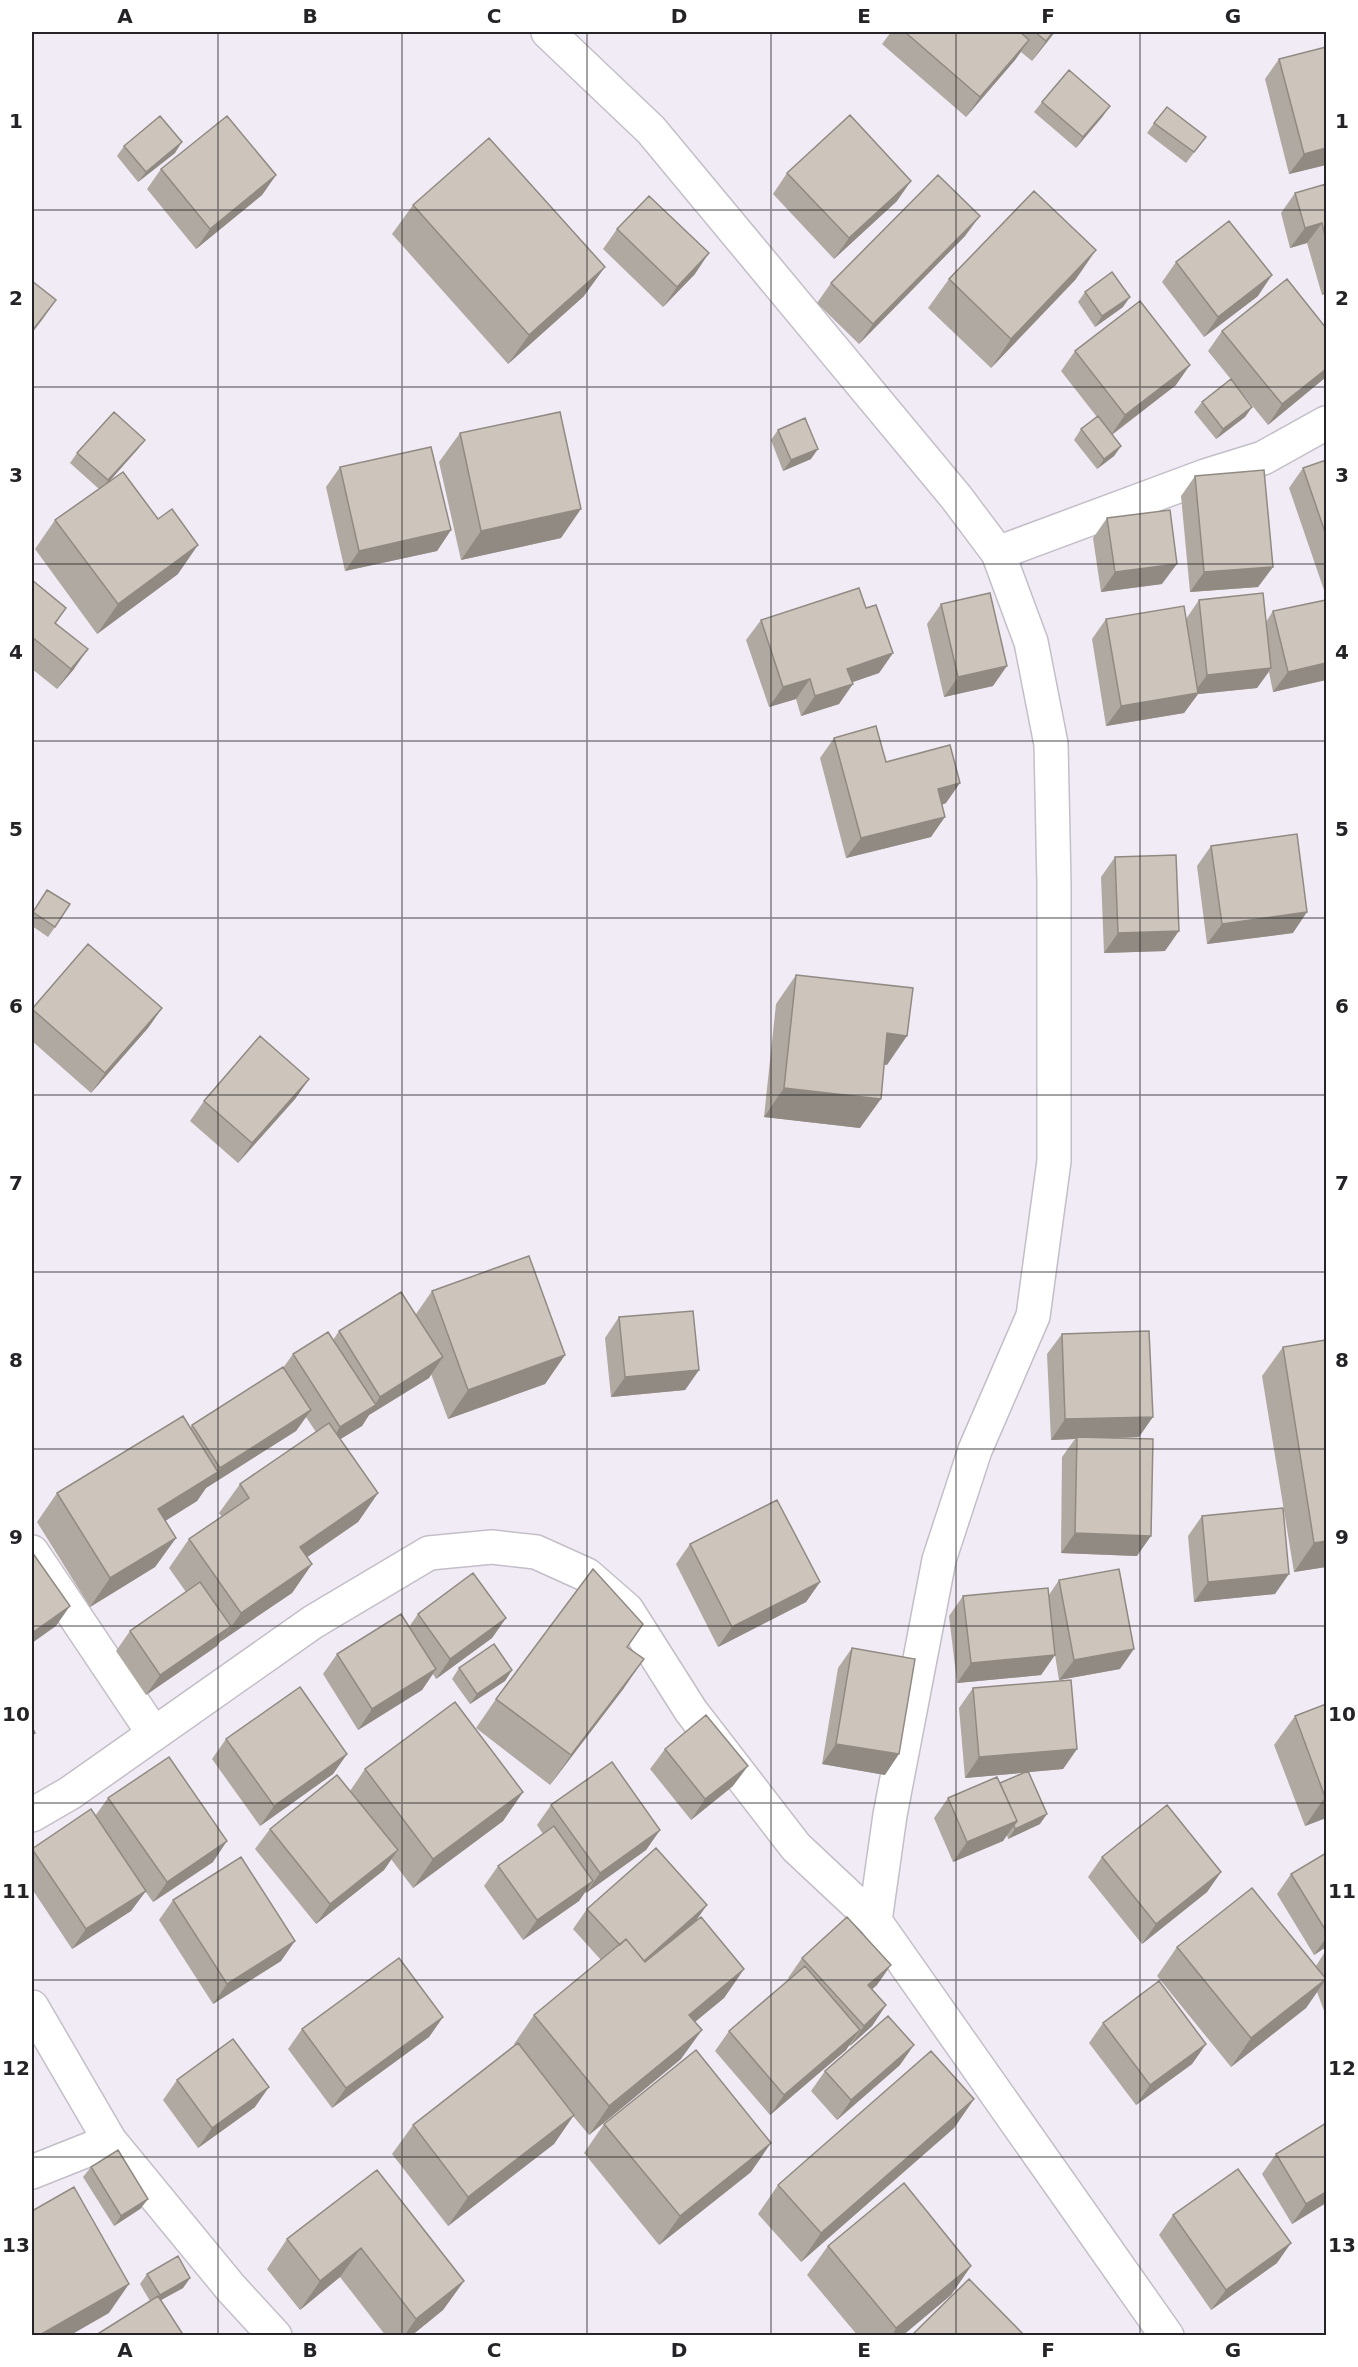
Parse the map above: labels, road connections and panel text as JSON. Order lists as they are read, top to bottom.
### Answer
{
  "grid": {
    "columns": [
      "A",
      "B",
      "C",
      "D",
      "E",
      "F",
      "G"
    ],
    "rows": [
      "1",
      "2",
      "3",
      "4",
      "5",
      "6",
      "7",
      "8",
      "9",
      "10",
      "11",
      "12",
      "13"
    ]
  }
}
